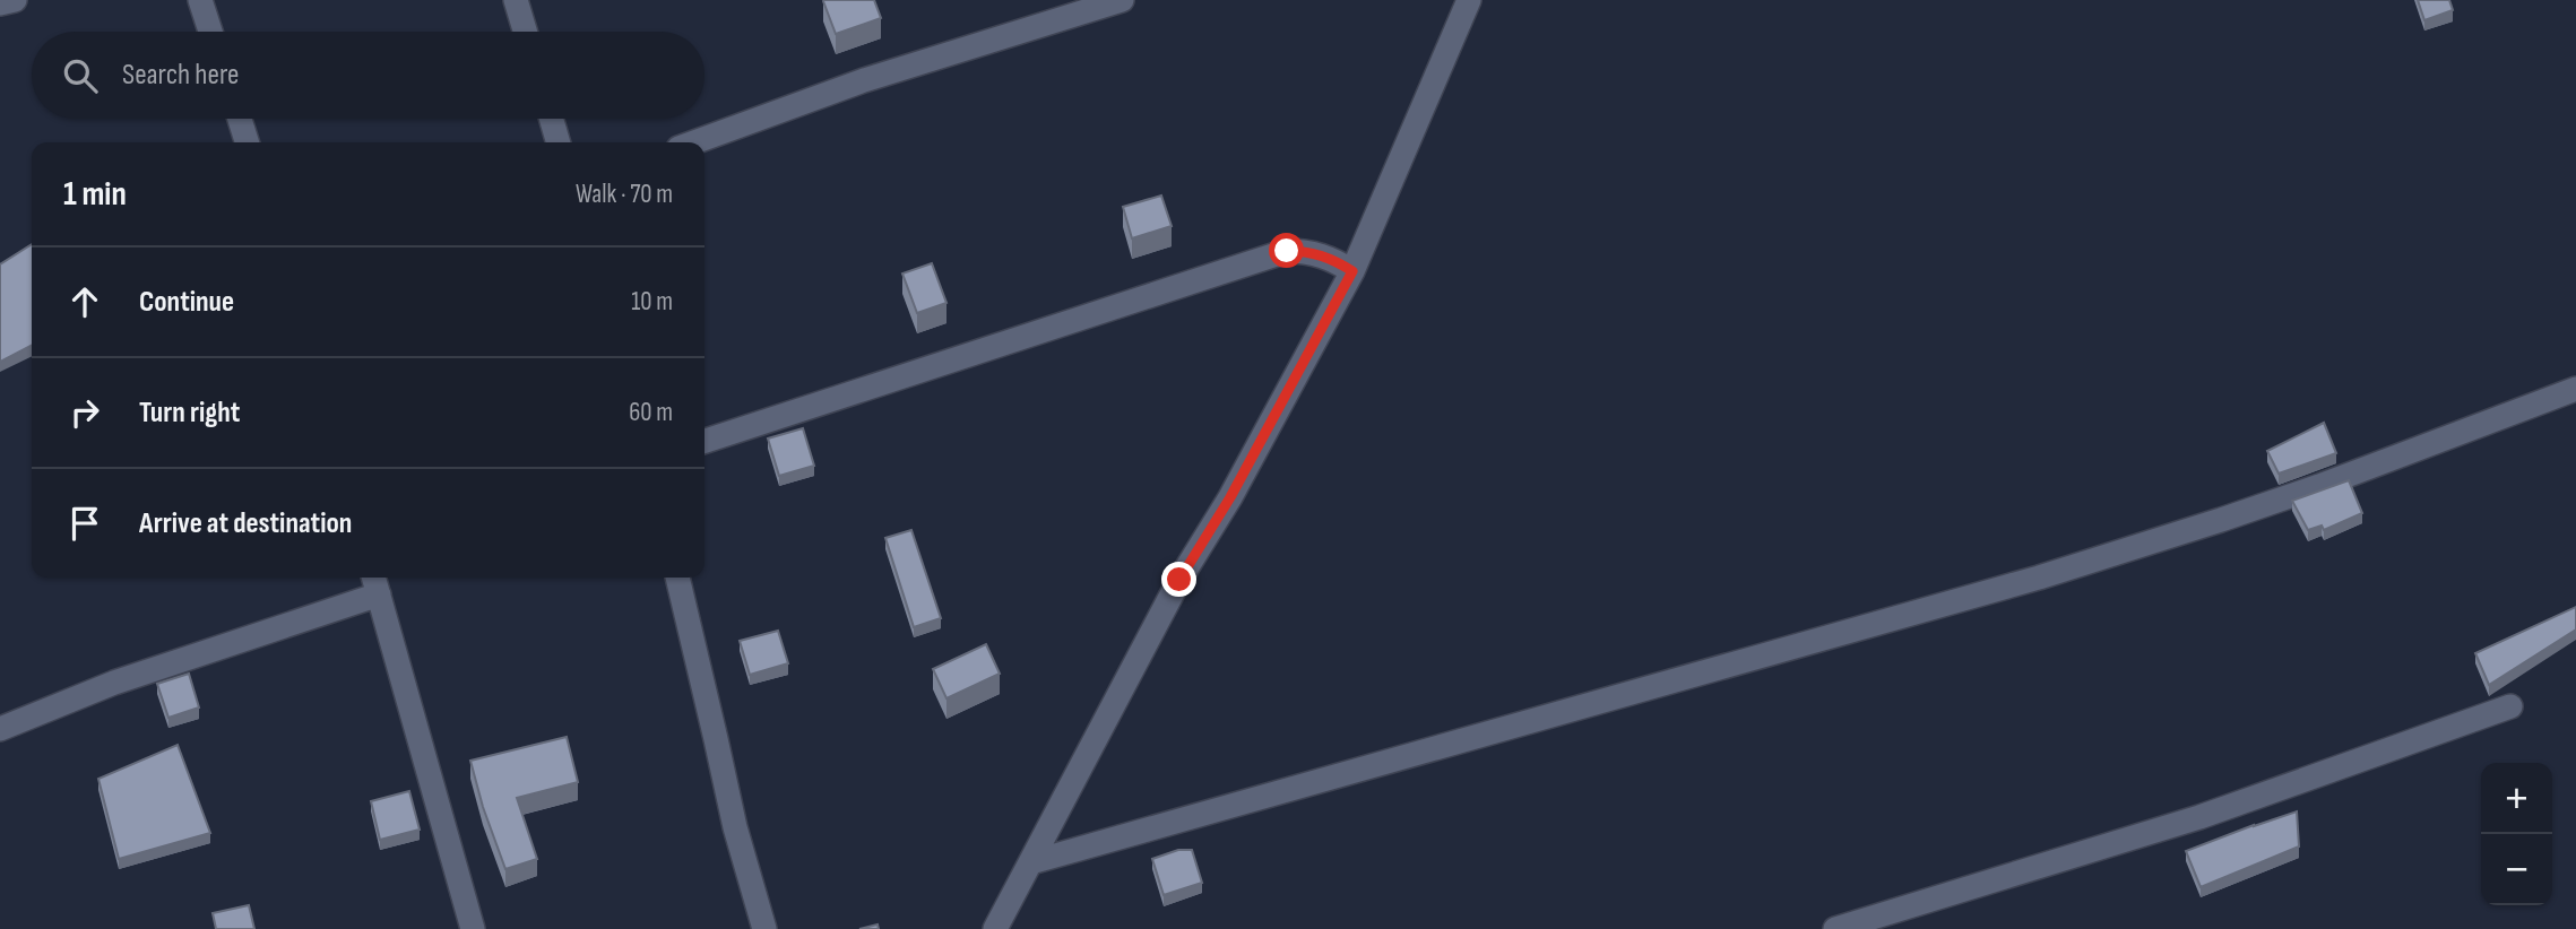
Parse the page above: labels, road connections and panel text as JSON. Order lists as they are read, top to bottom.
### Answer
{
  "page": {
    "search": "Search here",
    "heading": ["1 min", "Walk · 70 m"],
    "list": [
      ["Continue", "10 m"],
      ["Turn right", "60 m"],
      "Arrive at destination"
    ],
    "map_buttons": ["+", "−"]
  }
}
